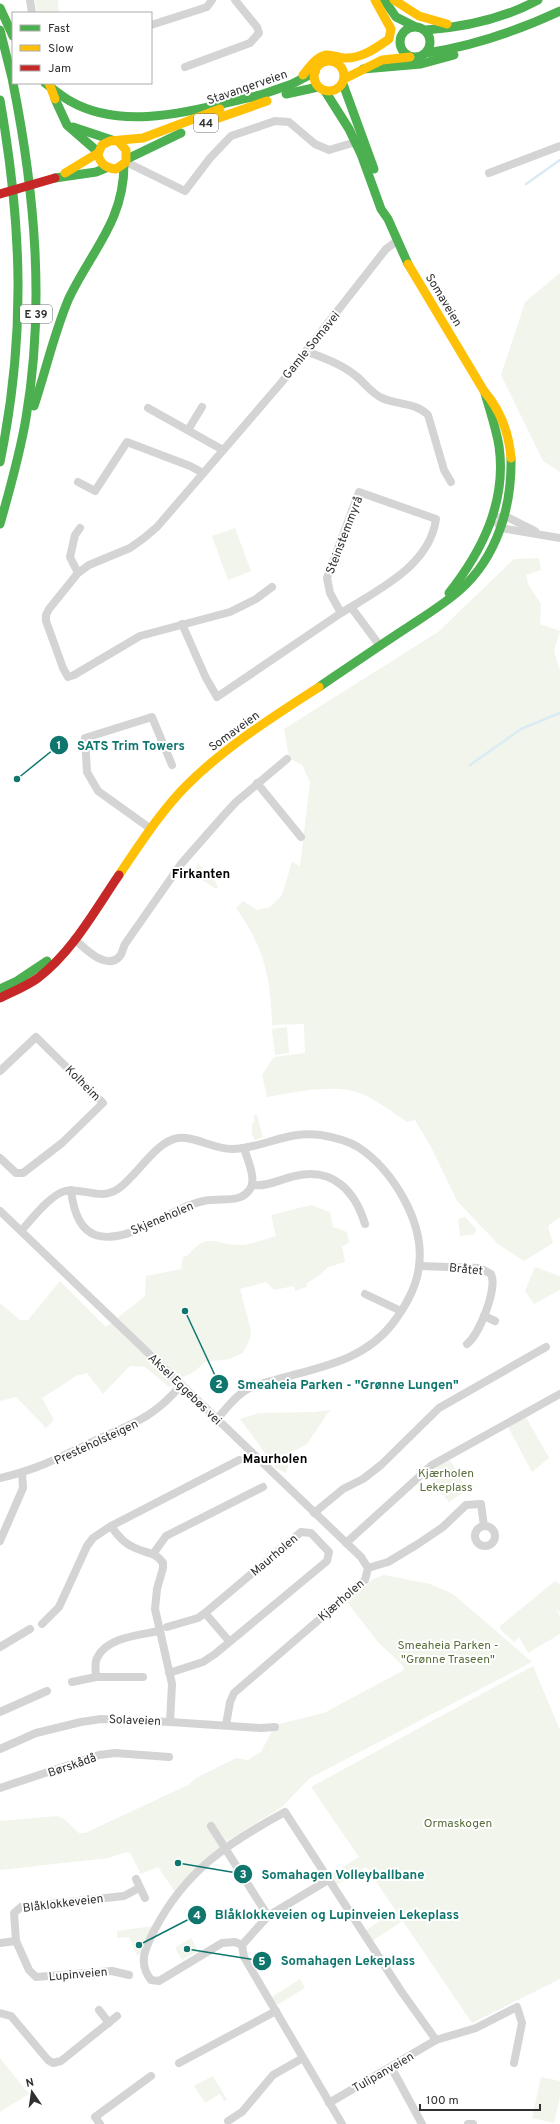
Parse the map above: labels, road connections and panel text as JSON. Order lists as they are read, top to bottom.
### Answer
{
  "streets": {
    "main road": [
      "Stavangerveien",
      "44",
      "Somaveien",
      "E 39"
    ],
    "street": [
      "Gamle Somavei",
      "Steinstemmyrå",
      "Kolheim",
      "Skjeneholen",
      "Bråtet",
      "Aksel Eggebøs vei",
      "Presteholsteigen",
      "Maurholen",
      "Kjærholen",
      "Solaveien",
      "Børskådå",
      "Blåklokkeveien",
      "Lupinveien",
      "Tulipanveien"
    ]
  },
  "crossings": [
    ["Stavangerveien", "44"],
    ["Stavangerveien", "Somaveien"],
    ["Stavangerveien", "E 39"],
    ["44", "Somaveien"],
    ["44", "E 39"],
    ["Somaveien", "Gamle Somavei"],
    ["Gamle Somavei", "Steinstemmyrå"],
    ["Aksel Eggebøs vei", "Presteholsteigen"],
    ["Aksel Eggebøs vei", "Kjærholen"],
    ["Kjærholen", "Solaveien"],
    ["Blåklokkeveien", "Lupinveien"]
  ],
  "districts": ["Firkanten", "Maurholen"],
  "parks": ["Kjærholen Lekeplass", "Smeaheia Parken - \"Grønne Traseen\"", "Ormaskogen"],
  "places": [
    "SATS Trim Towers",
    "Smeaheia Parken - \"Grønne Lungen\"",
    "Somahagen Volleyballbane",
    "Blåklokkeveien og Lupinveien Lekeplass",
    "Somahagen Lekeplass"
  ],
  "legend": ["Fast", "Slow", "Jam"],
  "scale_bar": "100 m",
  "north": "top"
}
